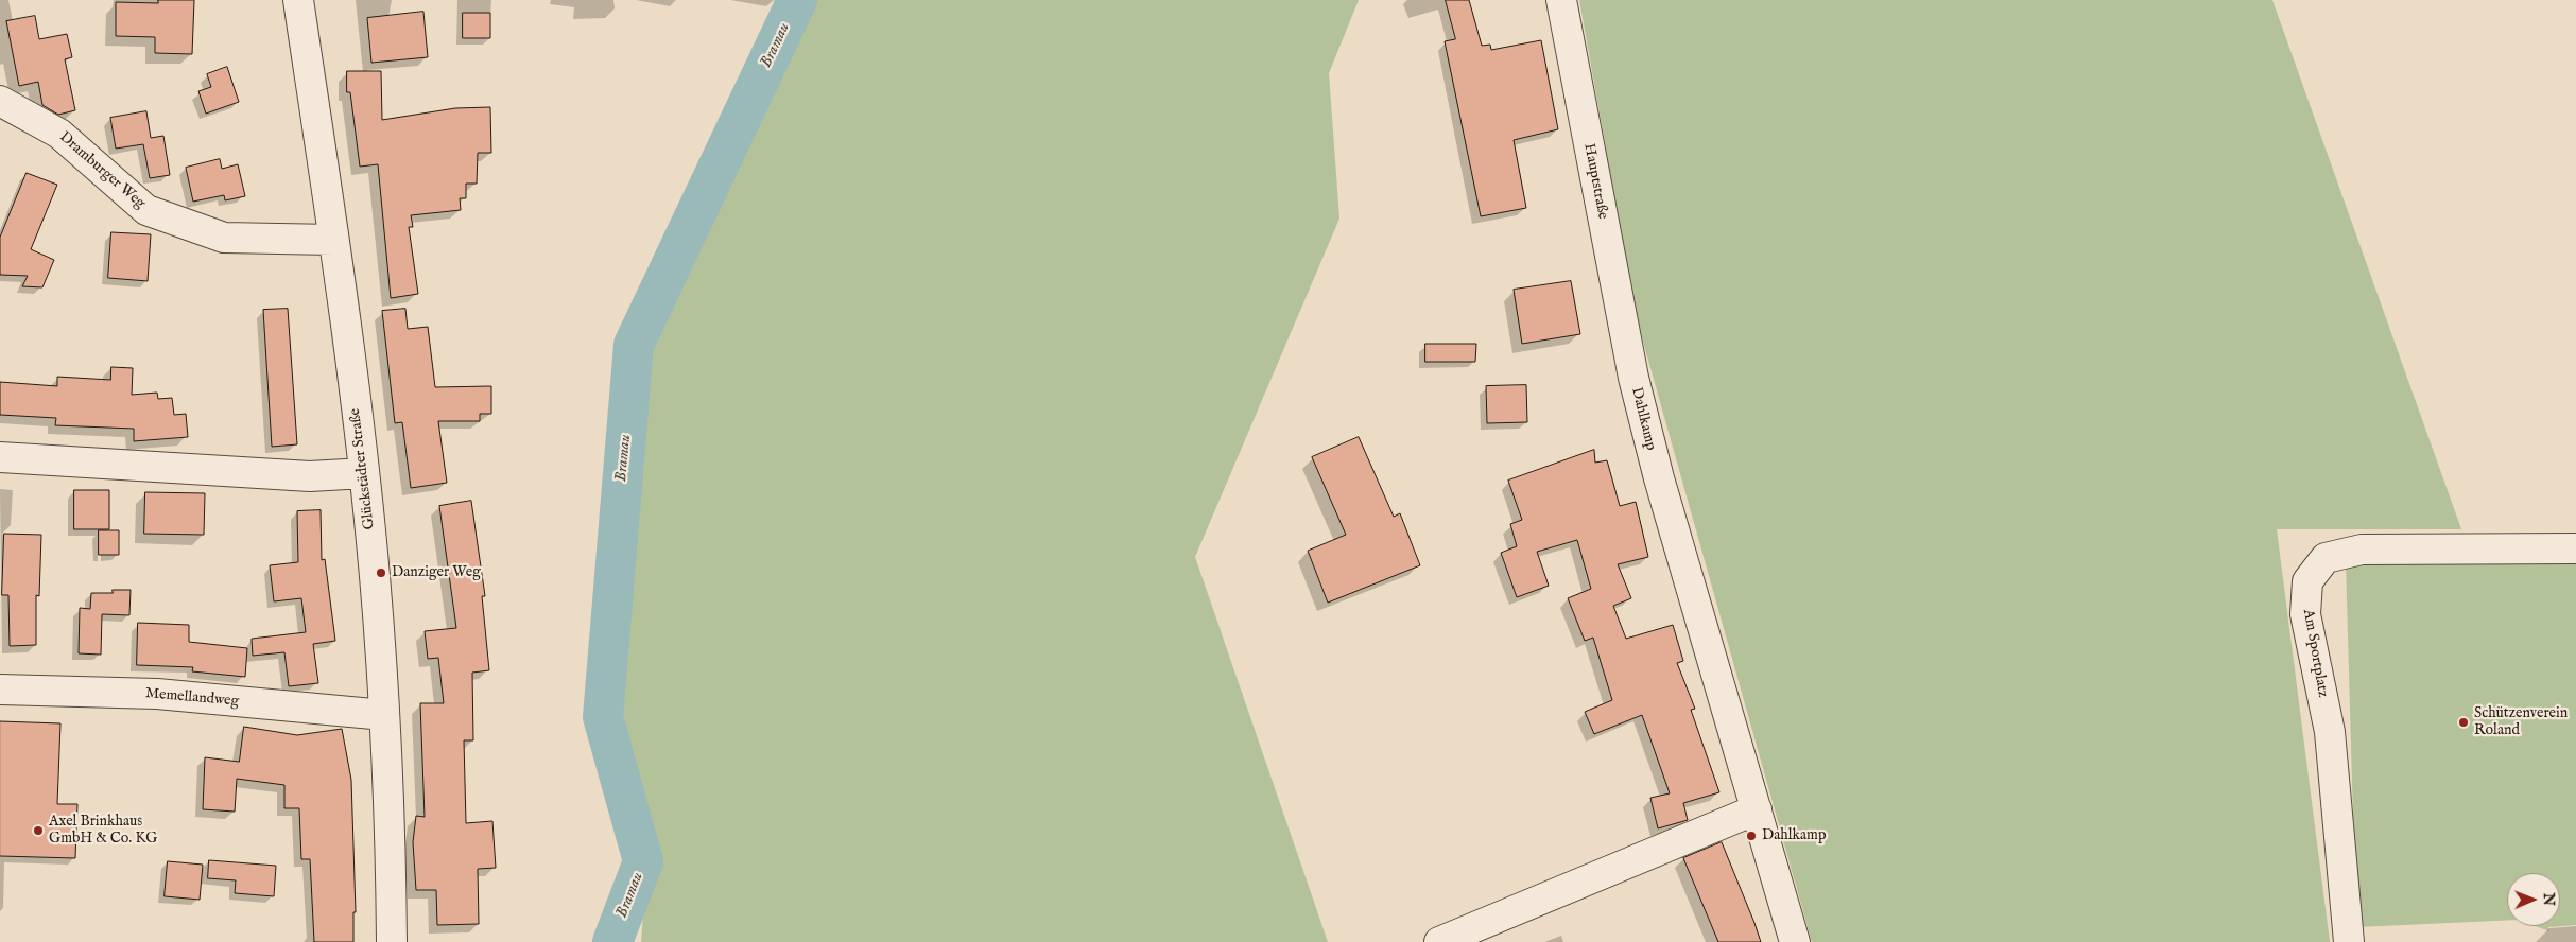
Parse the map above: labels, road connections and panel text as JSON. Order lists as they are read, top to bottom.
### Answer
{
  "streets": {
    "street": [
      "Dramburger Weg",
      "Hauptstraße",
      "Dahlkamp",
      "Glückstädter Straße",
      "Am Sportplatz",
      "Memellandweg"
    ]
  },
  "crossings": [
    ["Dramburger Weg", "Glückstädter Straße"],
    ["Hauptstraße", "Dahlkamp"],
    ["Glückstädter Straße", "Memellandweg"]
  ],
  "water": ["Bramau"],
  "places": [
    "Danziger Weg",
    "Schützenverein Roland",
    "Axel Brinkhaus GmbH & Co. KG",
    "Dahlkamp"
  ],
  "north": "right"
}
